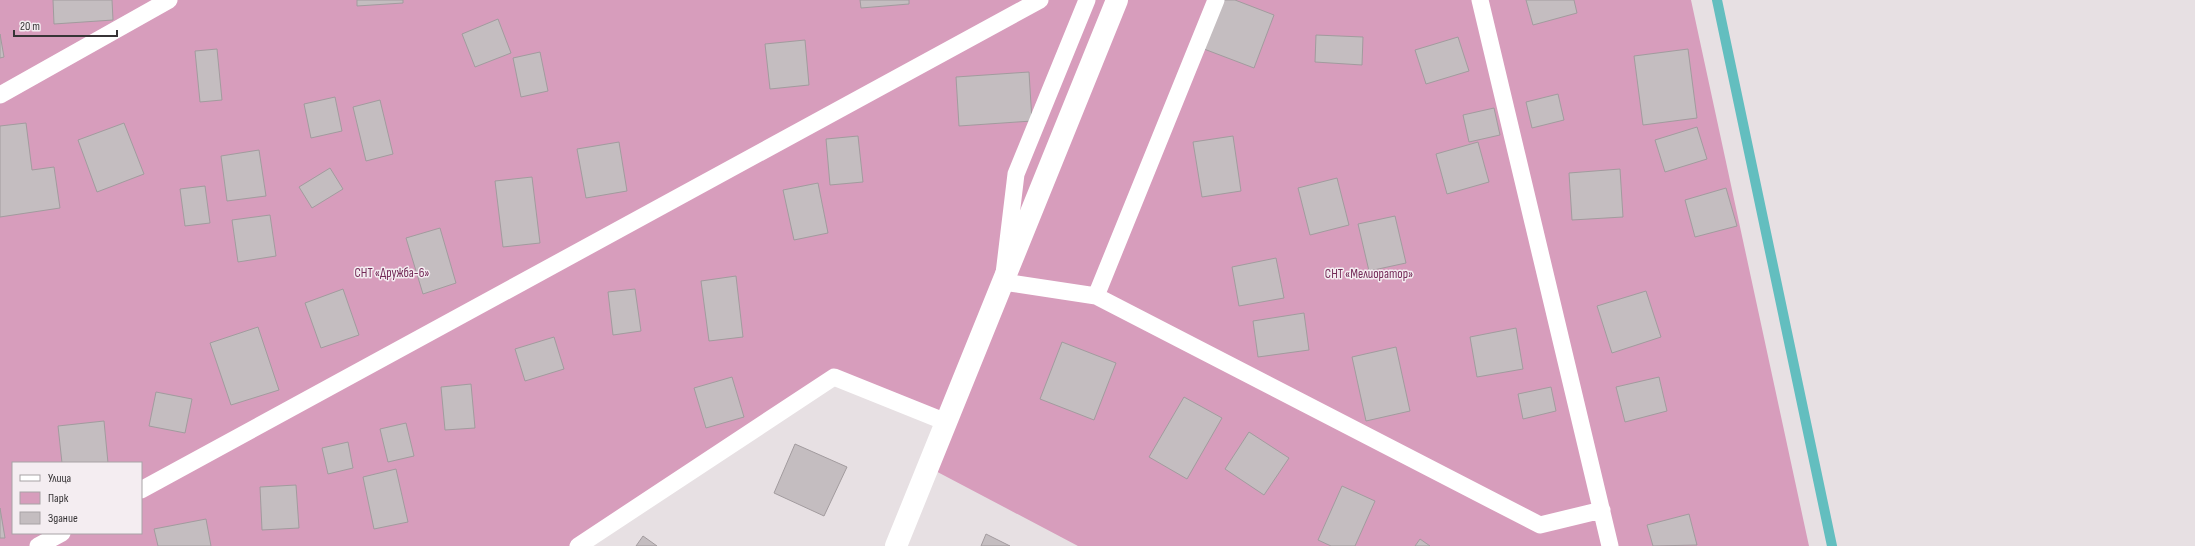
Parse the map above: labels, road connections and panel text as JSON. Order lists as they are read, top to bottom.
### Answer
{
  "parks": ["СНТ «Дружба-6»", "СНТ «Мелиоратор»"],
  "legend": ["Улица", "Парк", "Здание"],
  "scale_bar": "20 m"
}
